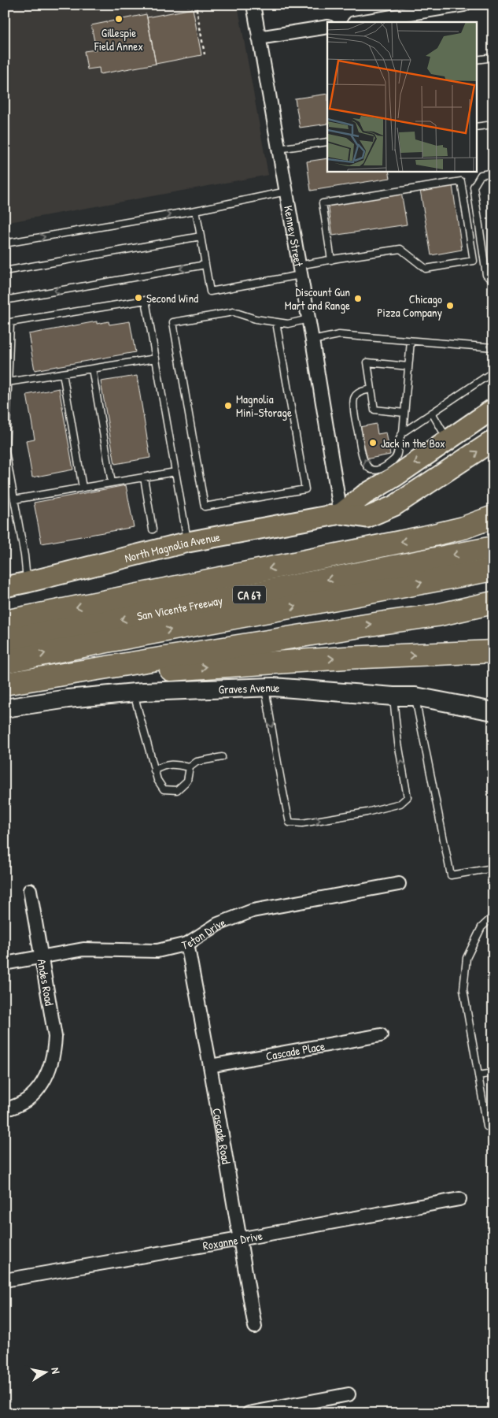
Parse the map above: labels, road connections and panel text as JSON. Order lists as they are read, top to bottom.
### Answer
{
  "streets": {
    "highway": ["CA 67", "San Vicente Freeway"],
    "main road": ["North Magnolia Avenue", "Graves Avenue"],
    "street": [
      "Kenney Street",
      "Teton Drive",
      "Andes Road",
      "Cascade Place",
      "Cascade Road",
      "Roxanne Drive"
    ]
  },
  "crossings": [
    ["Kenney Street", "North Magnolia Avenue"],
    ["Teton Drive", "Andes Road"],
    ["Teton Drive", "Cascade Road"],
    ["Cascade Place", "Cascade Road"],
    ["Cascade Road", "Roxanne Drive"]
  ],
  "places": [
    "Gillespie Field Annex",
    "Second Wind",
    "Discount Gun Mart and Range",
    "Chicago Pizza Company",
    "Magnolia Mini-Storage",
    "Jack in the Box"
  ],
  "north": "right"
}
